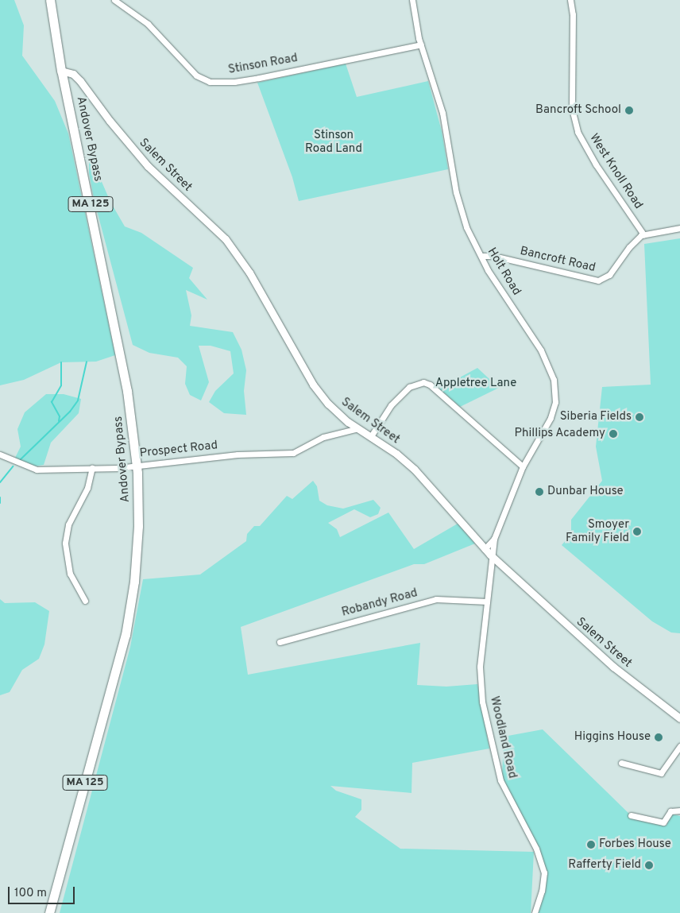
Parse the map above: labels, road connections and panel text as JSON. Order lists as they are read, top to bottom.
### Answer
{
  "streets": {
    "main road": ["Andover Bypass", "MA 125"],
    "street": [
      "Stinson Road",
      "Salem Street",
      "West Knoll Road",
      "Bancroft Road",
      "Holt Road",
      "Prospect Road",
      "Robandy Road",
      "Woodland Road"
    ]
  },
  "crossings": [
    ["Stinson Road", "Holt Road"],
    ["Andover Bypass", "Salem Street"],
    ["Andover Bypass", "Prospect Road"],
    ["Salem Street", "Holt Road"],
    ["Salem Street", "Prospect Road"],
    ["Salem Street", "Woodland Road"],
    ["West Knoll Road", "Bancroft Road"],
    ["Bancroft Road", "Holt Road"],
    ["Holt Road", "Woodland Road"],
    ["Robandy Road", "Woodland Road"]
  ],
  "parks": ["Stinson Road Land", "Appletree Lane"],
  "places": [
    "Bancroft School",
    "Siberia Fields",
    "Phillips Academy",
    "Dunbar House",
    "Smoyer Family Field",
    "Higgins House",
    "Forbes House",
    "Rafferty Field"
  ],
  "scale_bar": "100 m"
}
